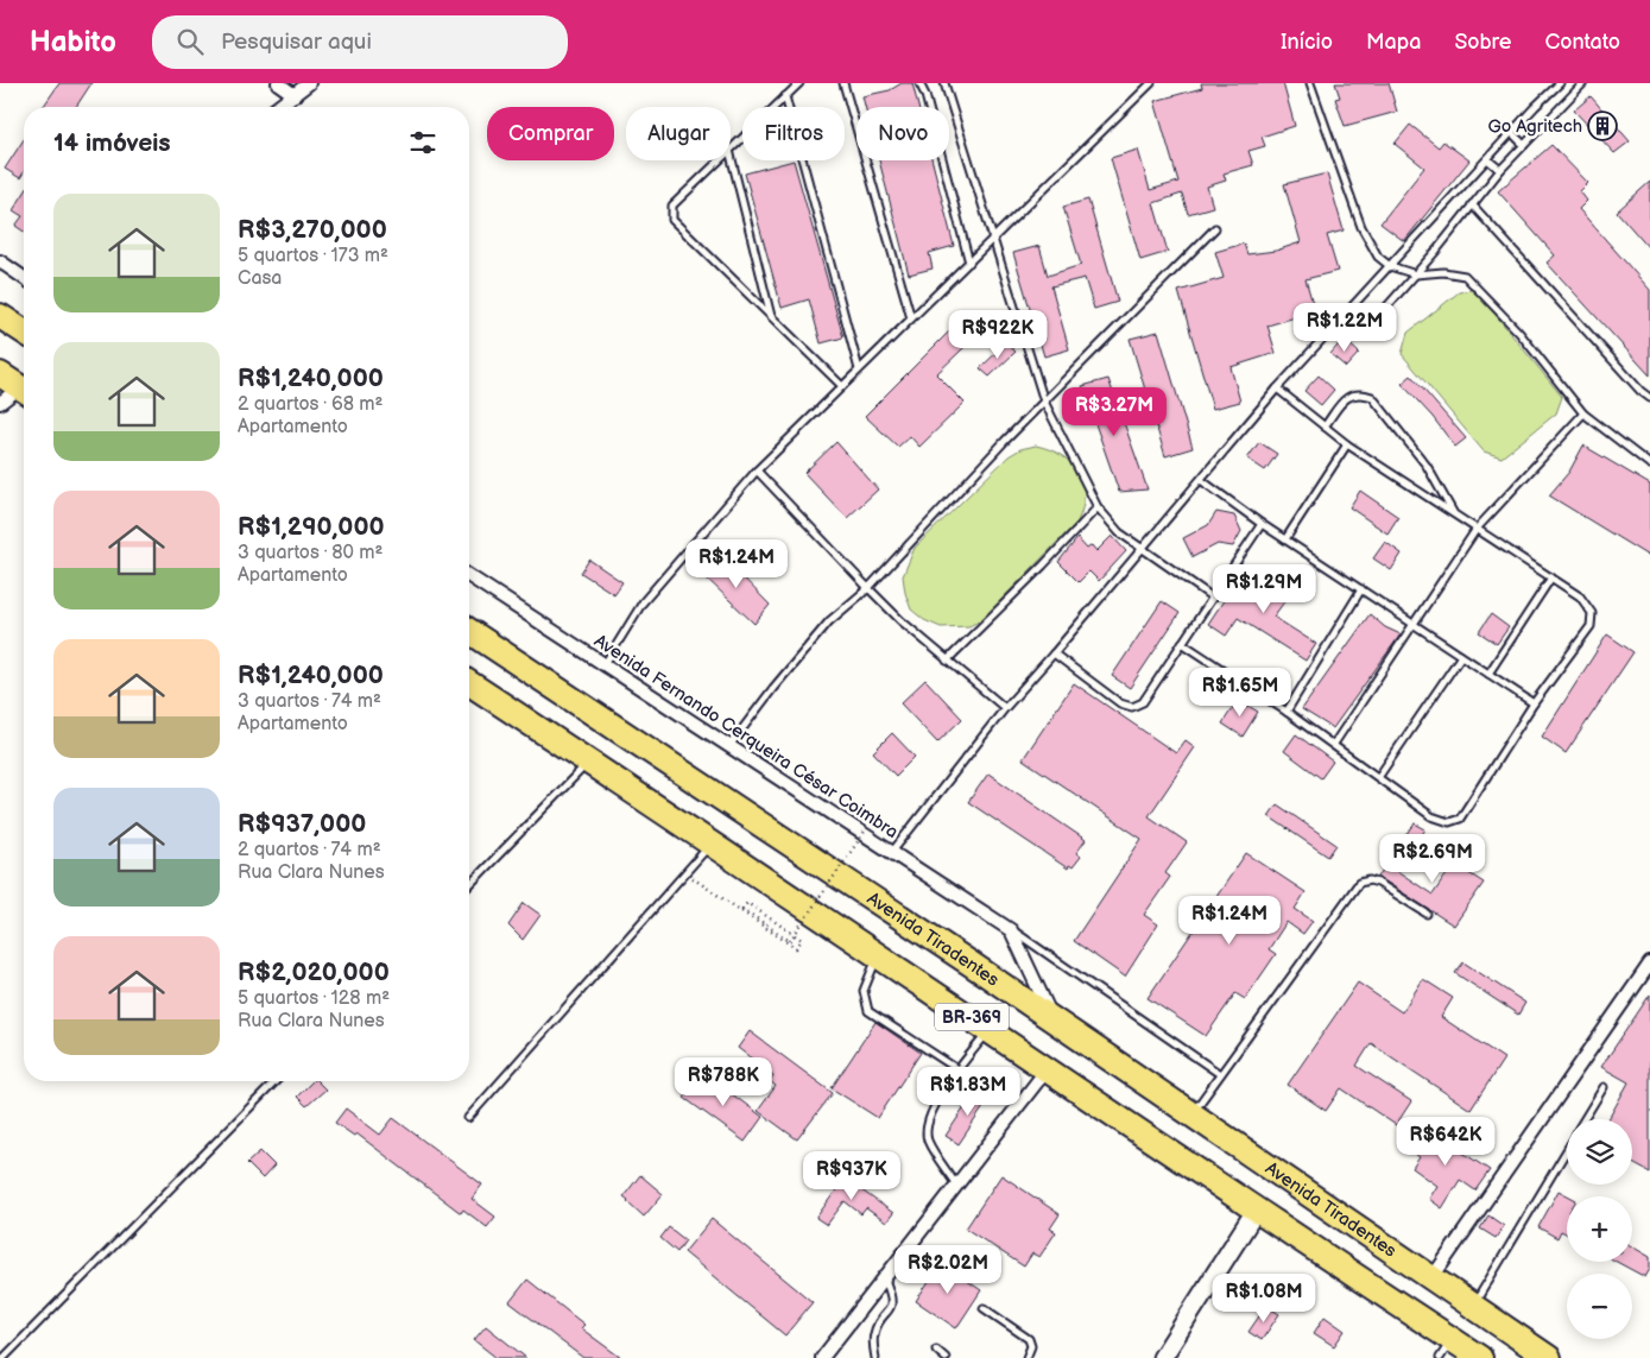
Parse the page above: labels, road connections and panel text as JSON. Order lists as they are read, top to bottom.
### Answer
{
  "streets": {
    "highway": ["Avenida Tiradentes", "BR-369"],
    "street": ["Avenida Fernando Cerqueira César Coimbra"]
  },
  "places": {
    "building": ["Go Agritech"]
  },
  "page": {
    "header": "Habito",
    "search": "Pesquisar aqui",
    "nav": [
      "Início",
      "Mapa",
      "Sobre",
      "Contato"
    ],
    "chip": [
      "Comprar",
      "Alugar",
      "Filtros",
      "Novo"
    ],
    "heading": "14 imóveis",
    "list": [
      {
        "name": "R$3,270,000",
        "note": "5 quartos · 173 m² · Casa"
      },
      {
        "name": "R$1,240,000",
        "note": "2 quartos · 68 m² · Apartamento"
      },
      {
        "name": "R$1,290,000",
        "note": "3 quartos · 80 m² · Apartamento"
      },
      {
        "name": "R$1,240,000",
        "note": "3 quartos · 74 m² · Apartamento"
      },
      {
        "name": "R$937,000",
        "note": "2 quartos · 74 m² · Rua Clara Nunes"
      },
      {
        "name": "R$2,020,000",
        "note": "5 quartos · 128 m² · Rua Clara Nunes"
      }
    ],
    "price": [
      "R$1.22M",
      "R$922K",
      "R$3.27M",
      "R$1.24M",
      "R$1.29M",
      "R$1.65M",
      "R$2.69M",
      "R$1.24M",
      "R$788K",
      "R$1.83M",
      "R$642K",
      "R$937K",
      "R$2.02M",
      "R$1.08M"
    ],
    "map_buttons": ["+", "−"]
  }
}
